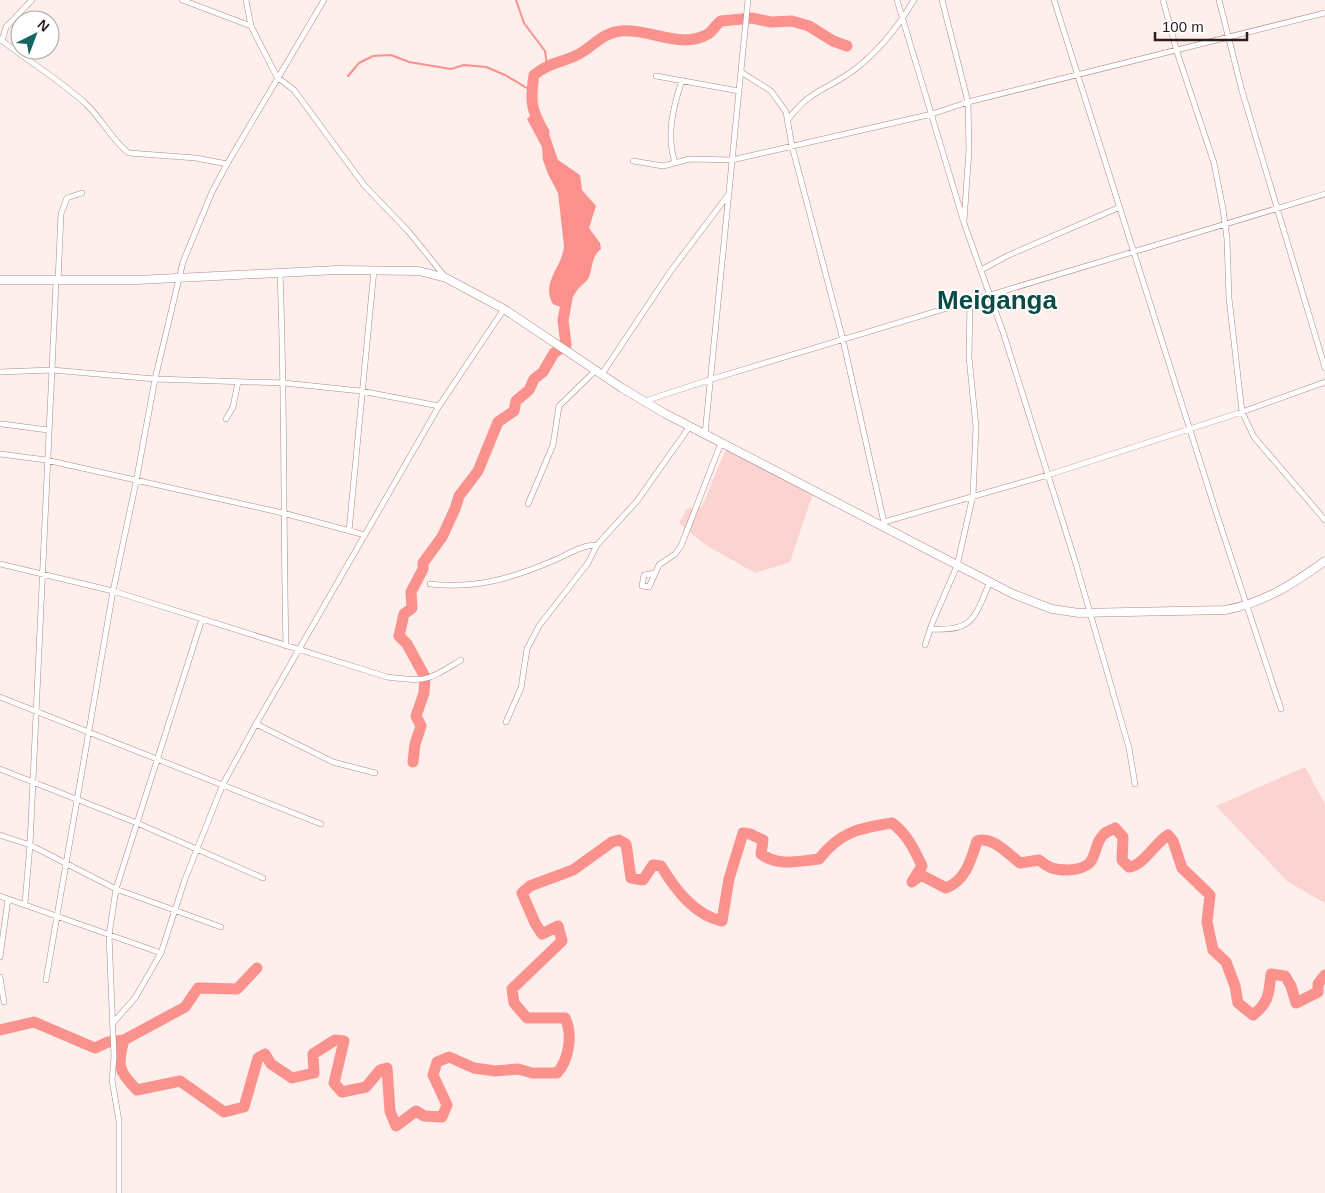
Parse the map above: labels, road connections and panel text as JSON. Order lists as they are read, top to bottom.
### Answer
{
  "districts": ["Meiganga"],
  "scale_bar": "100 m",
  "north": "top right"
}
